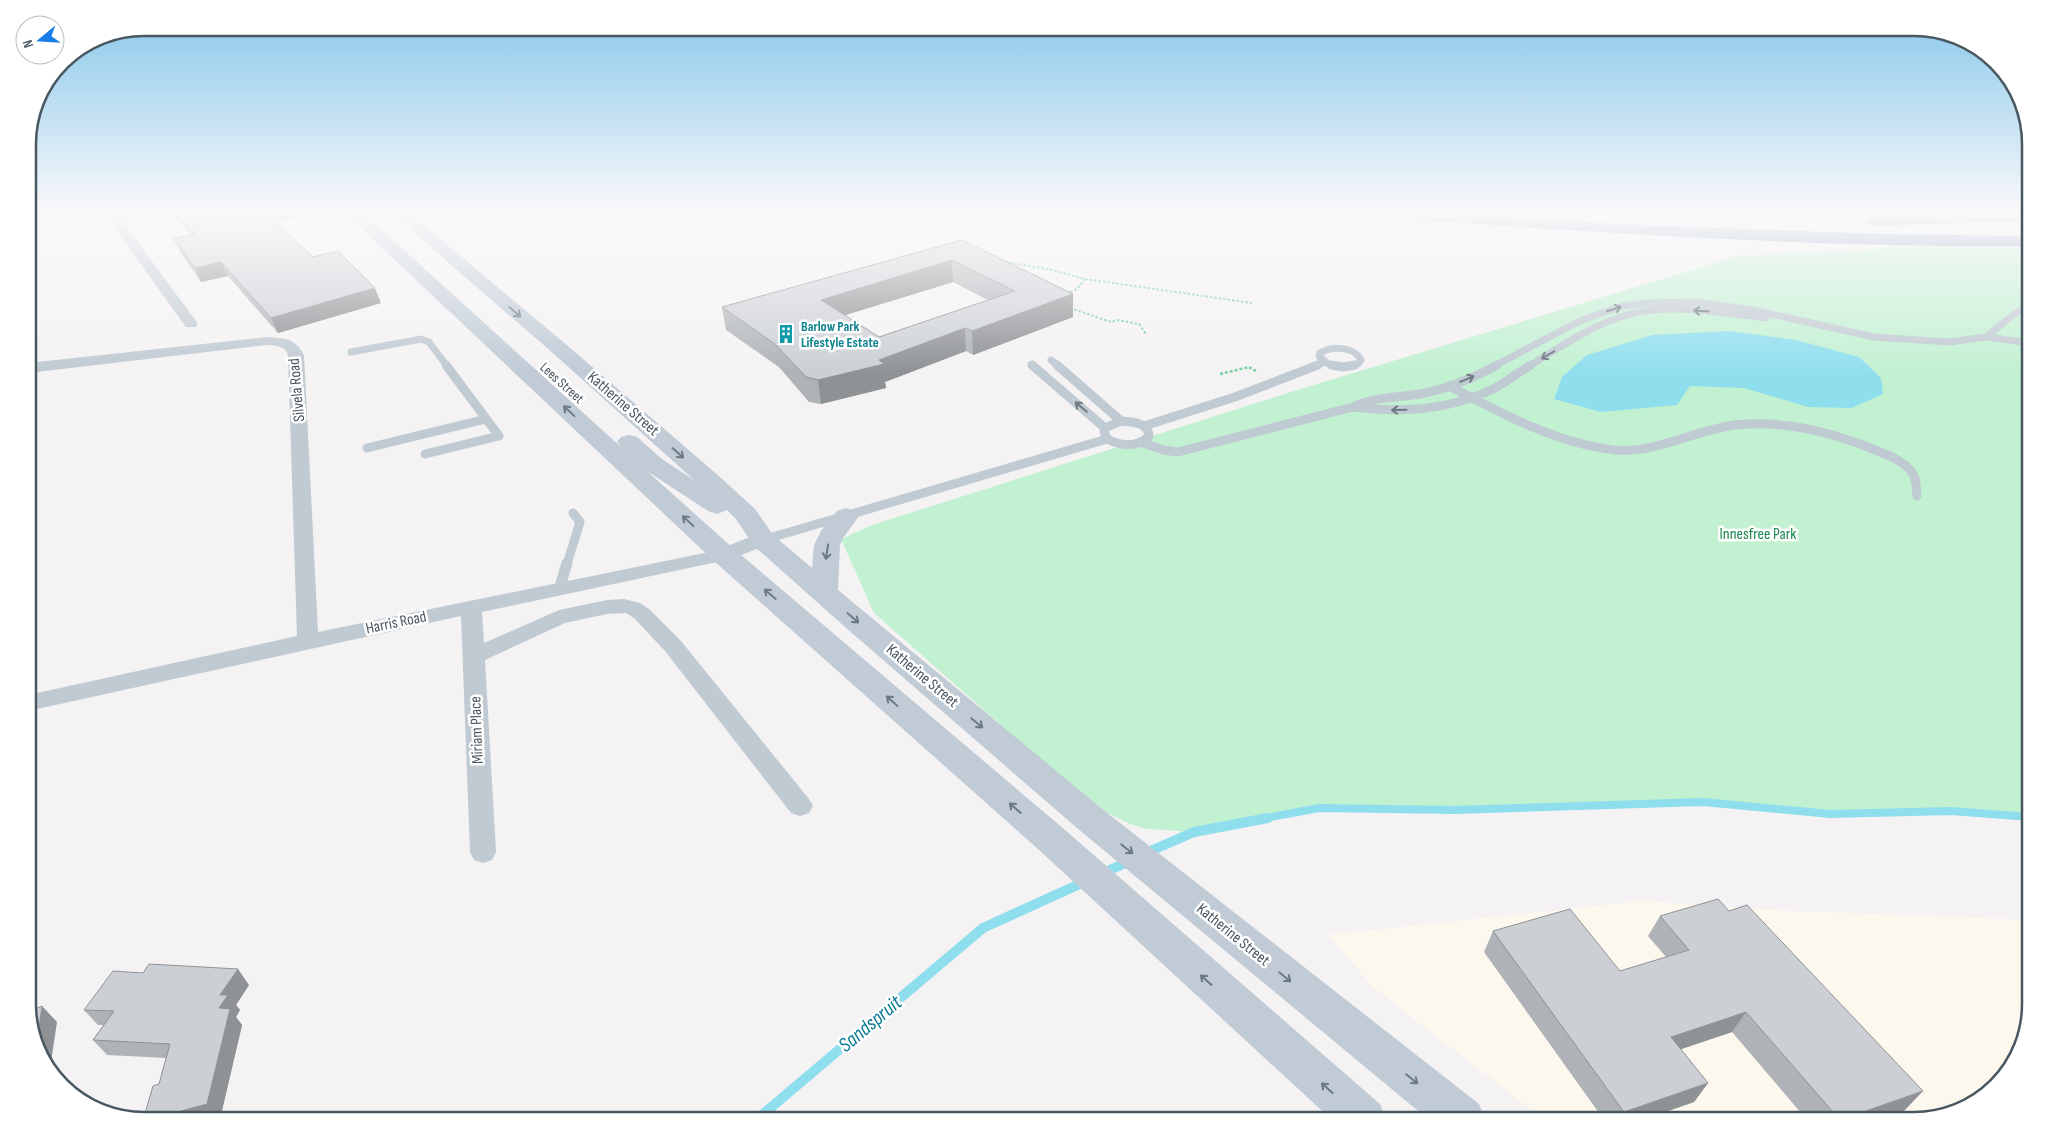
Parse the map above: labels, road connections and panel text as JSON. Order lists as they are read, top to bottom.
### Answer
{
  "streets": {
    "main road": ["Lees Street", "Katherine Street"],
    "street": ["Silvela Road", "Harris Road", "Miriam Place"]
  },
  "crossings": [
    ["Lees Street", "Katherine Street"],
    ["Lees Street", "Harris Road"],
    ["Silvela Road", "Harris Road"],
    ["Katherine Street", "Harris Road"],
    ["Harris Road", "Miriam Place"]
  ],
  "water": ["Sandspruit"],
  "parks": ["Innesfree Park"],
  "places": {
    "building": ["Barlow Park Lifestyle Estate"]
  },
  "north": "left"
}
